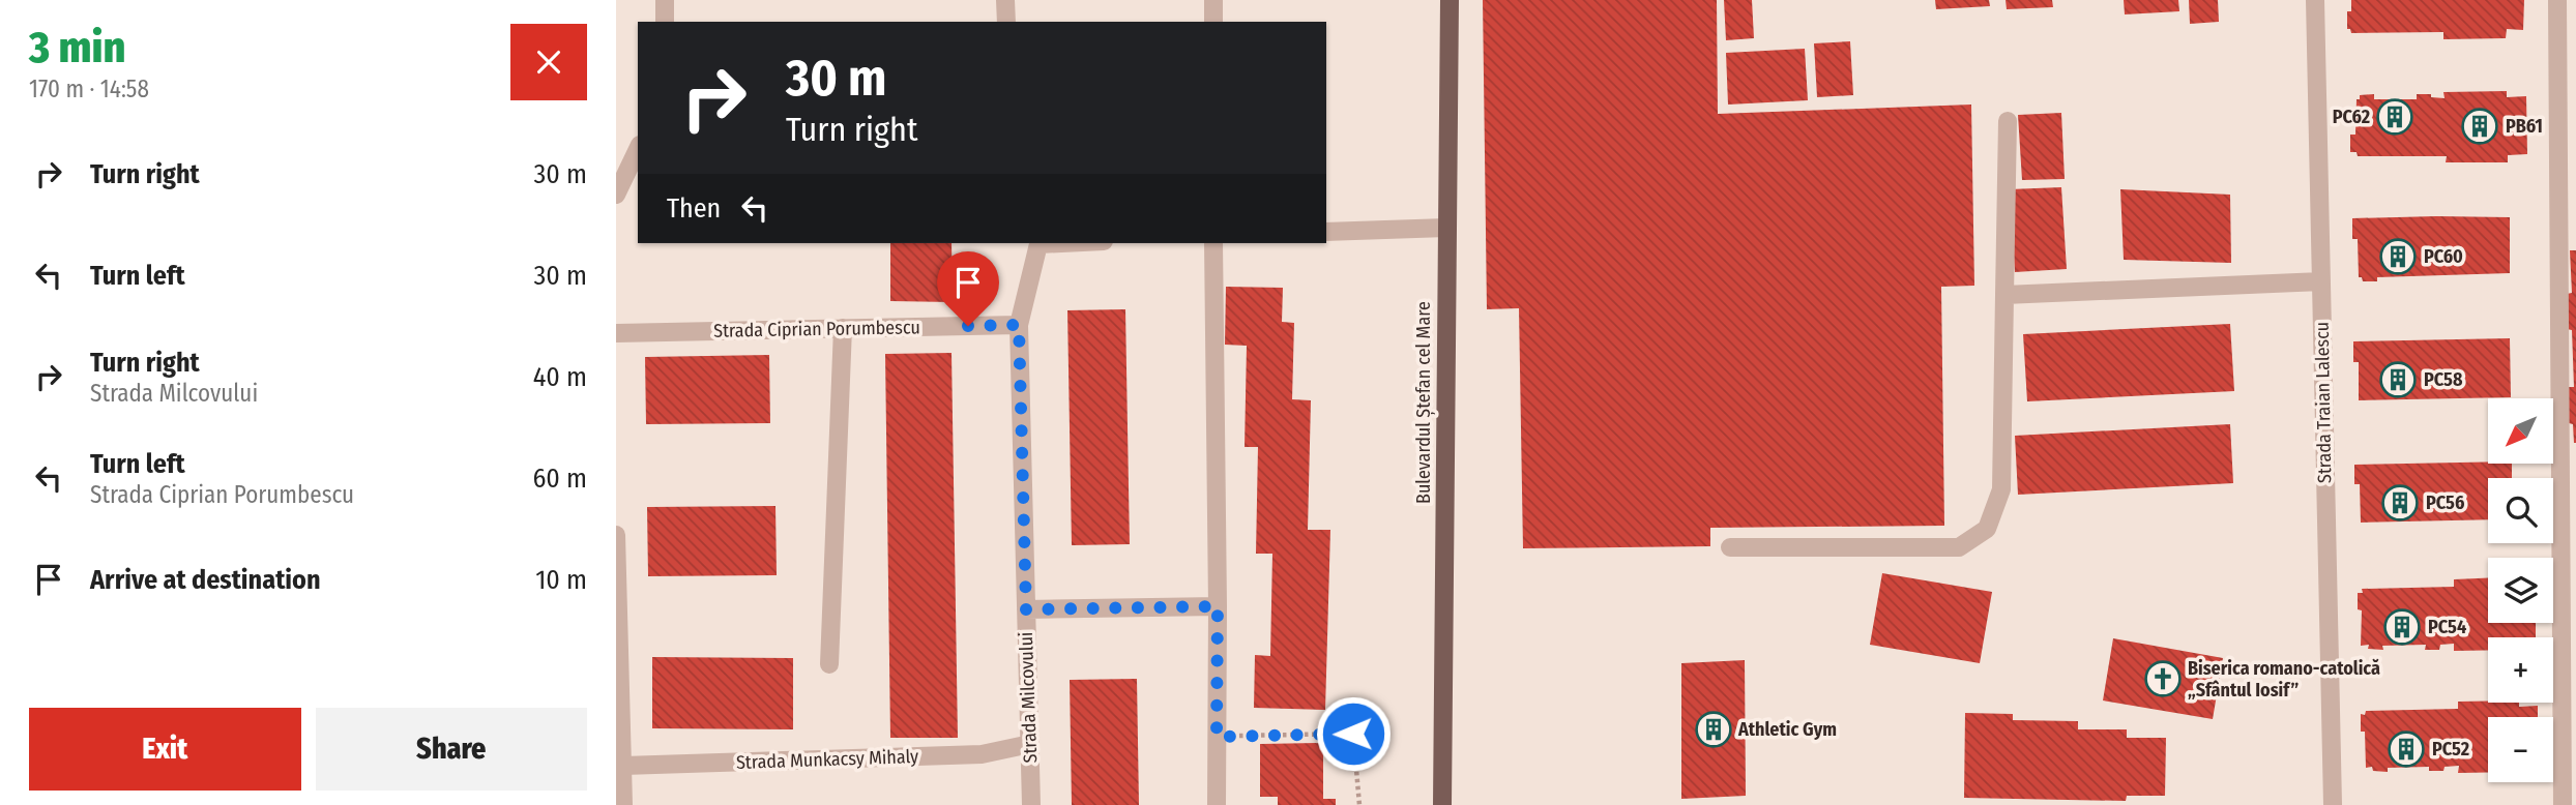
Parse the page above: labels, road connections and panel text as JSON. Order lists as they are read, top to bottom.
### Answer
{
  "streets": {
    "main road": ["Bulevardul Ștefan cel Mare"],
    "street": [
      "Strada Ciprian Porumbescu",
      "Strada Traian Lalescu",
      "Strada Milcovului",
      "Strada Munkacsy Mihaly"
    ]
  },
  "crossings": [
    ["Strada Ciprian Porumbescu", "Strada Milcovului"],
    ["Strada Milcovului", "Strada Munkacsy Mihaly"]
  ],
  "places": {
    "building": [
      "PC62",
      "PB61",
      "PC60",
      "PC58",
      "PC56",
      "PC54",
      "Athletic Gym",
      "PC52"
    ],
    "church": ["Biserica romano-catolică „Sfântul Iosif”"]
  },
  "north": "bottom left",
  "page": {
    "heading": ["3 min", "170 m · 14:58"],
    "turn": ["30 m", "Turn right"],
    "list": [
      {
        "name": "Turn right",
        "value": "30 m"
      },
      {
        "name": "Turn left",
        "value": "30 m"
      },
      {
        "name": "Turn right",
        "note": "Strada Milcovului",
        "value": "40 m"
      },
      {
        "name": "Turn left",
        "note": "Strada Ciprian Porumbescu",
        "value": "60 m"
      },
      {
        "name": "Arrive at destination",
        "value": "10 m"
      }
    ],
    "then": "Then",
    "map_buttons": ["+", "−"],
    "buttons": ["Exit", "Share"]
  }
}
